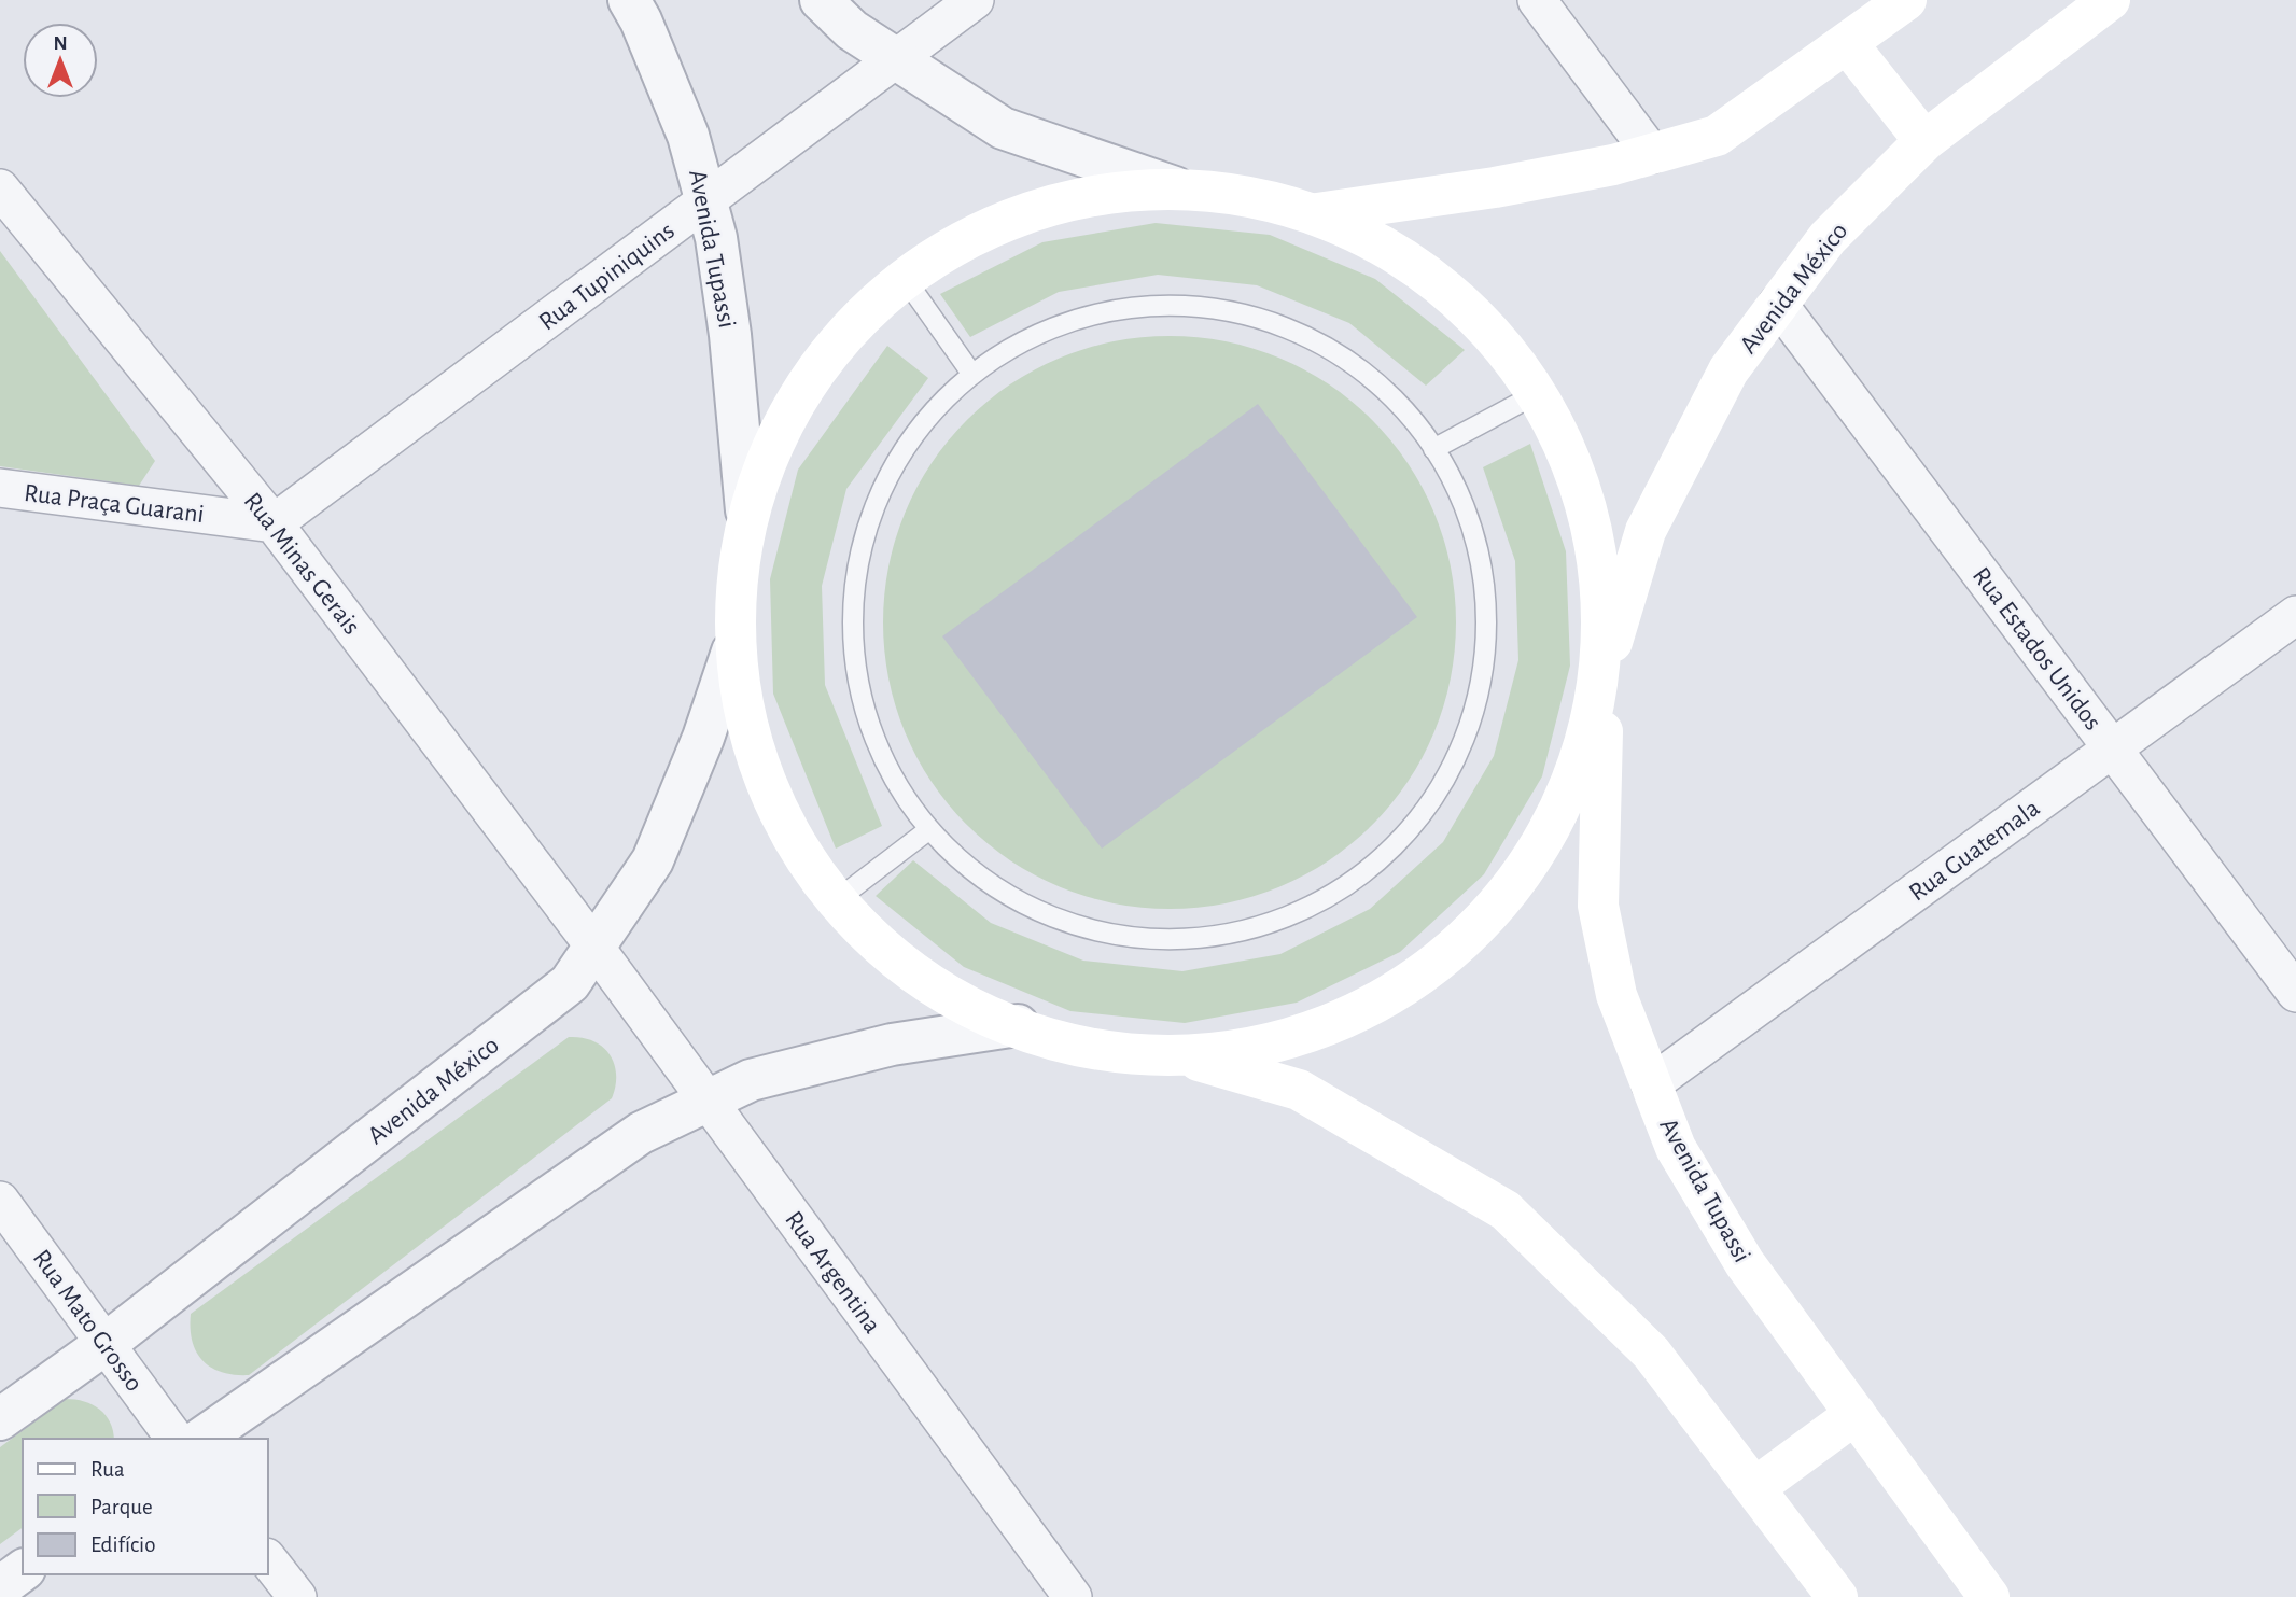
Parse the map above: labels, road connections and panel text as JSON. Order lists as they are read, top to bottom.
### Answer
{
  "streets": {
    "main road": ["Avenida Tupassi", "Avenida México"],
    "street": [
      "Rua Tupiniquins",
      "Rua Praça Guarani",
      "Rua Minas Gerais",
      "Rua Estados Unidos",
      "Rua Guatemala",
      "Rua Argentina",
      "Rua Mato Grosso"
    ]
  },
  "crossings": [
    ["Avenida Tupassi", "Rua Tupiniquins"],
    ["Avenida Tupassi", "Avenida México"],
    ["Avenida Tupassi", "Rua Guatemala"],
    ["Rua Tupiniquins", "Rua Praça Guarani"],
    ["Rua Tupiniquins", "Rua Minas Gerais"],
    ["Avenida México", "Rua Minas Gerais"],
    ["Avenida México", "Rua Estados Unidos"],
    ["Avenida México", "Rua Argentina"],
    ["Avenida México", "Rua Mato Grosso"],
    ["Rua Praça Guarani", "Rua Minas Gerais"],
    ["Rua Minas Gerais", "Rua Argentina"],
    ["Rua Estados Unidos", "Rua Guatemala"]
  ],
  "legend": ["Rua", "Parque", "Edifício"],
  "north": "top"
}
